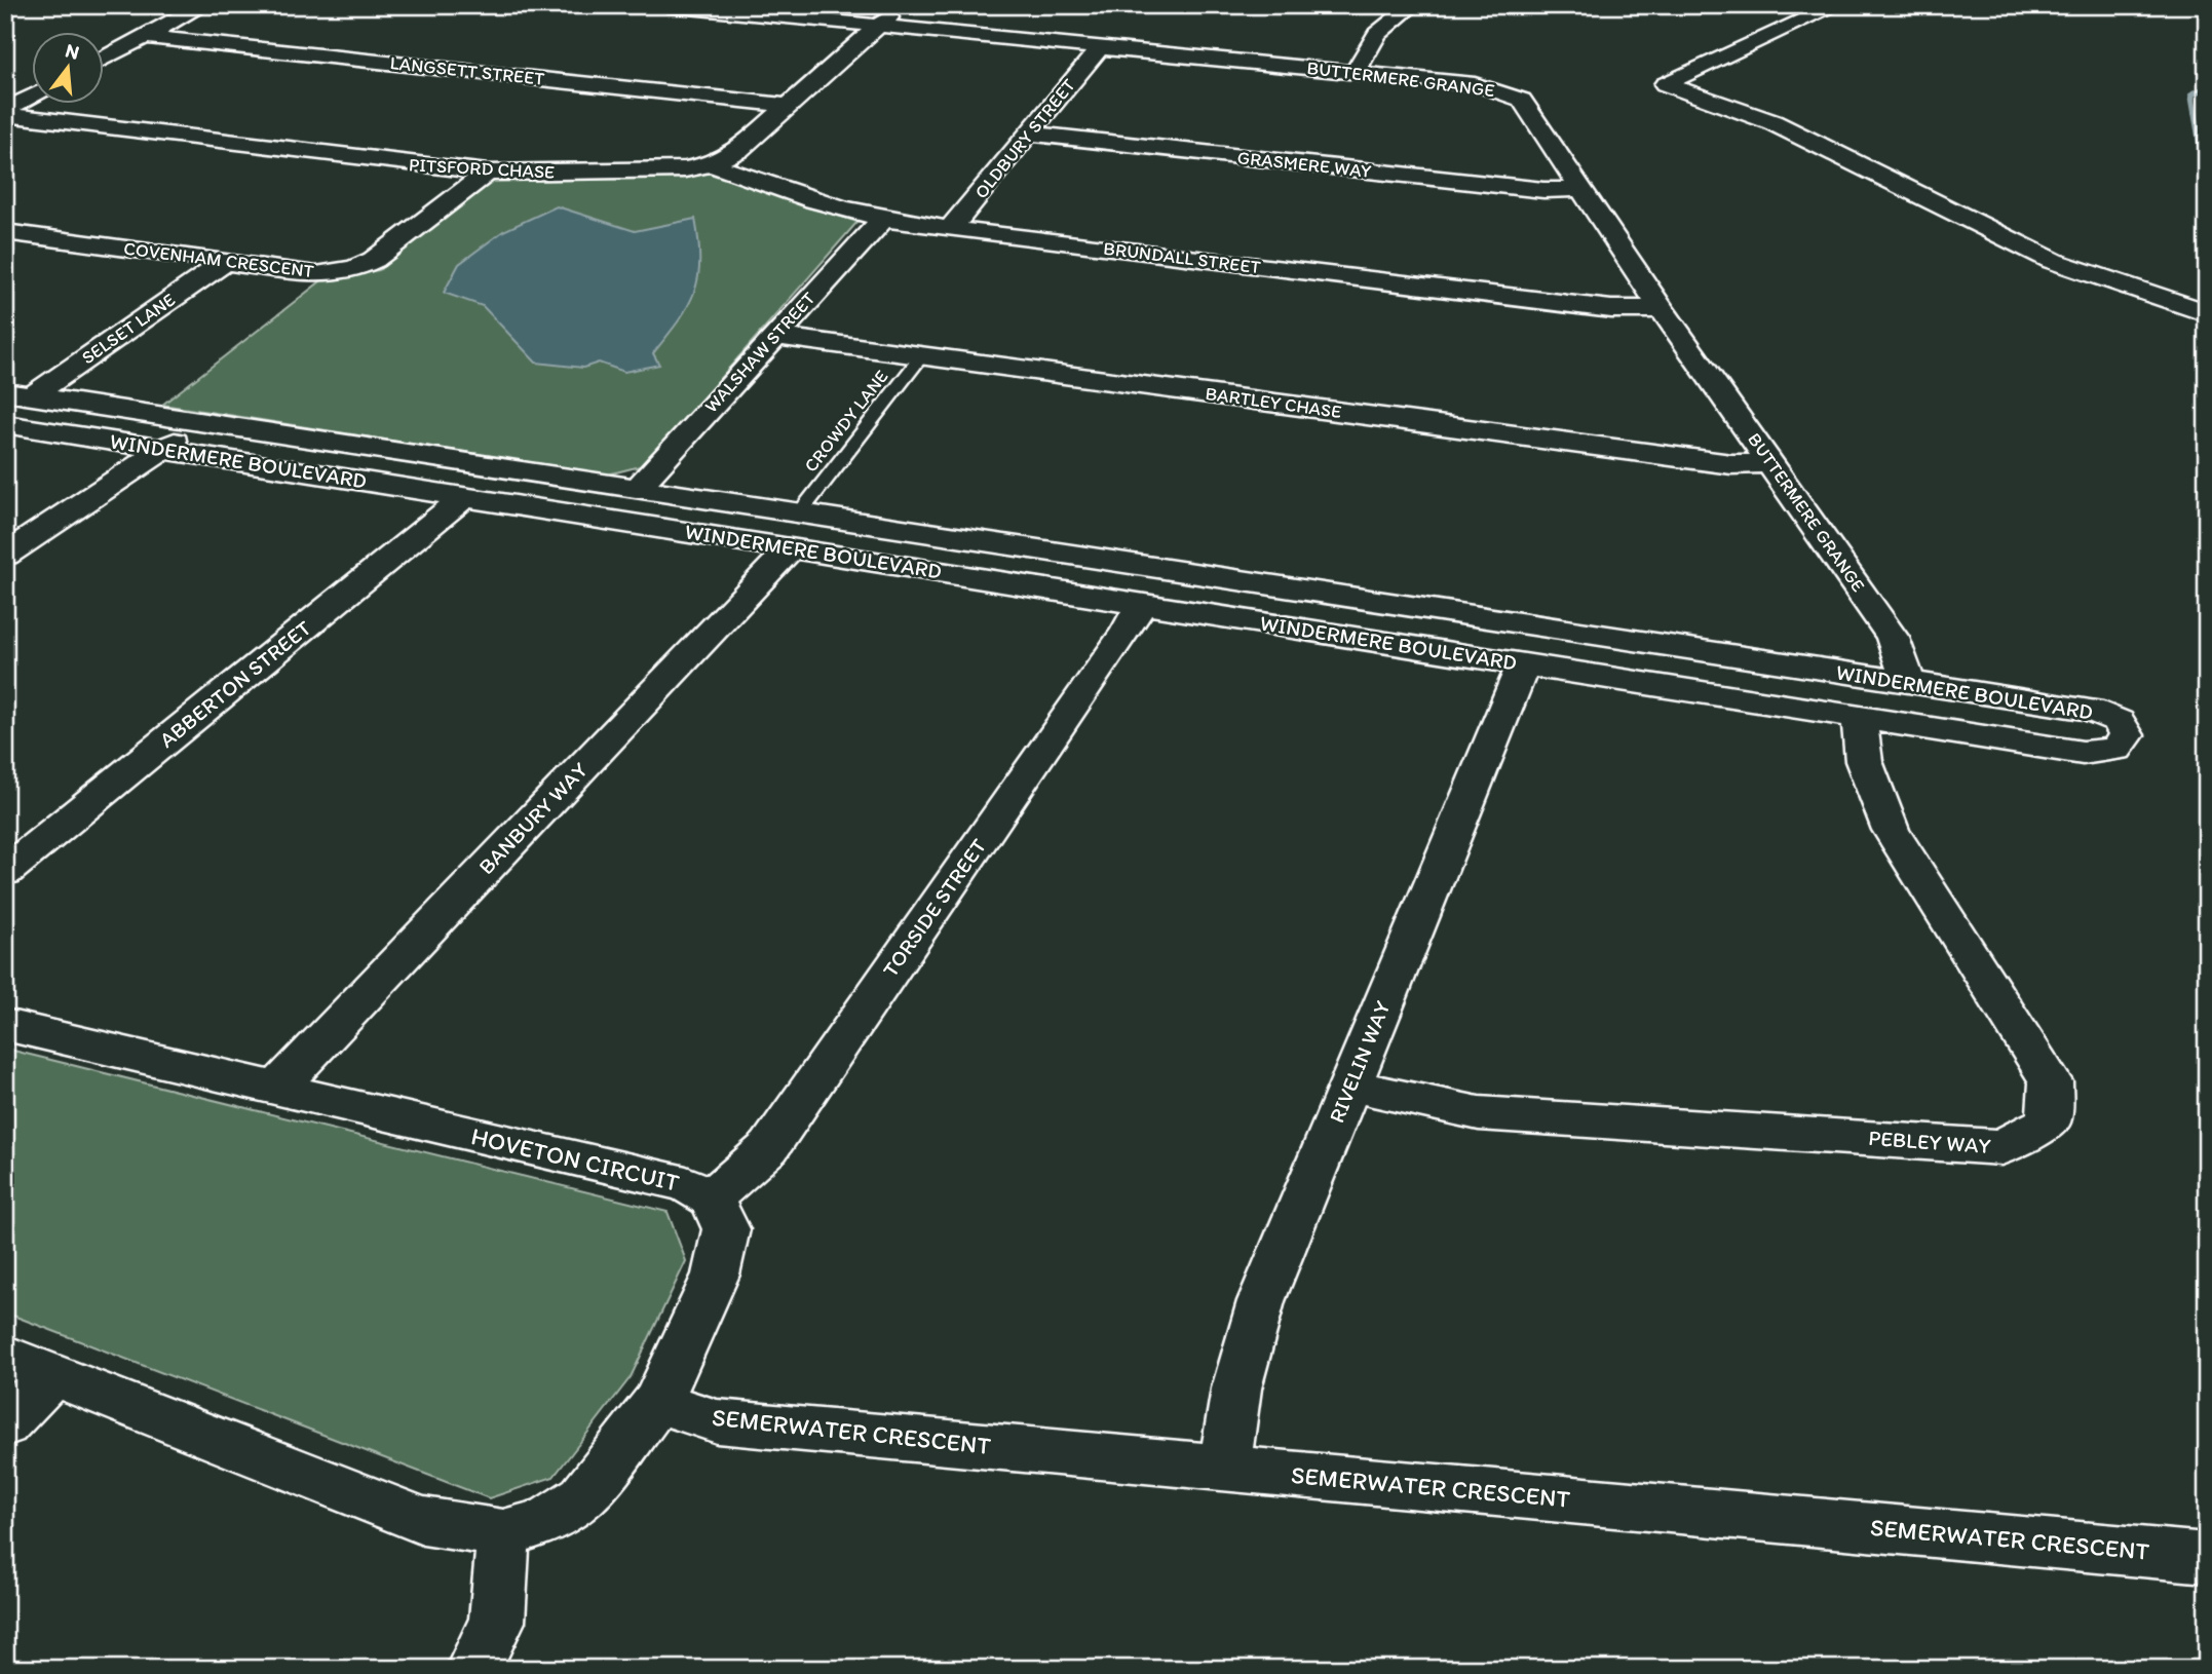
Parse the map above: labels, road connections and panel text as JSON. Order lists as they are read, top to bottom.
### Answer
{
  "streets": {
    "street": [
      "LANGSETT STREET",
      "BUTTERMERE GRANGE",
      "OLDBURY STREET",
      "GRASMERE WAY",
      "PITSFORD CHASE",
      "BRUNDALL STREET",
      "COVENHAM CRESCENT",
      "SELSET LANE",
      "WALSHAW STREET",
      "BARTLEY CHASE",
      "WINDERMERE BOULEVARD",
      "ABBERTON STREET",
      "BANBURY WAY",
      "TORSIDE STREET",
      "RIVELIN WAY",
      "PEBLEY WAY",
      "HOVETON CIRCUIT",
      "SEMERWATER CRESCENT"
    ],
    "lane": ["CROWDY LANE"]
  },
  "crossings": [
    ["LANGSETT STREET", "PITSFORD CHASE"],
    ["BUTTERMERE GRANGE", "OLDBURY STREET"],
    ["BUTTERMERE GRANGE", "GRASMERE WAY"],
    ["BUTTERMERE GRANGE", "PITSFORD CHASE"],
    ["BUTTERMERE GRANGE", "BRUNDALL STREET"],
    ["BUTTERMERE GRANGE", "BARTLEY CHASE"],
    ["BUTTERMERE GRANGE", "WINDERMERE BOULEVARD"],
    ["OLDBURY STREET", "GRASMERE WAY"],
    ["OLDBURY STREET", "BRUNDALL STREET"],
    ["PITSFORD CHASE", "BRUNDALL STREET"],
    ["PITSFORD CHASE", "COVENHAM CRESCENT"],
    ["BRUNDALL STREET", "WALSHAW STREET"],
    ["COVENHAM CRESCENT", "SELSET LANE"],
    ["SELSET LANE", "WINDERMERE BOULEVARD"],
    ["WALSHAW STREET", "BARTLEY CHASE"],
    ["WALSHAW STREET", "WINDERMERE BOULEVARD"],
    ["BARTLEY CHASE", "CROWDY LANE"],
    ["CROWDY LANE", "WINDERMERE BOULEVARD"],
    ["WINDERMERE BOULEVARD", "ABBERTON STREET"],
    ["WINDERMERE BOULEVARD", "BANBURY WAY"],
    ["WINDERMERE BOULEVARD", "TORSIDE STREET"],
    ["WINDERMERE BOULEVARD", "RIVELIN WAY"],
    ["WINDERMERE BOULEVARD", "PEBLEY WAY"],
    ["BANBURY WAY", "HOVETON CIRCUIT"],
    ["TORSIDE STREET", "HOVETON CIRCUIT"],
    ["RIVELIN WAY", "PEBLEY WAY"],
    ["RIVELIN WAY", "SEMERWATER CRESCENT"]
  ],
  "north": "top"
}
